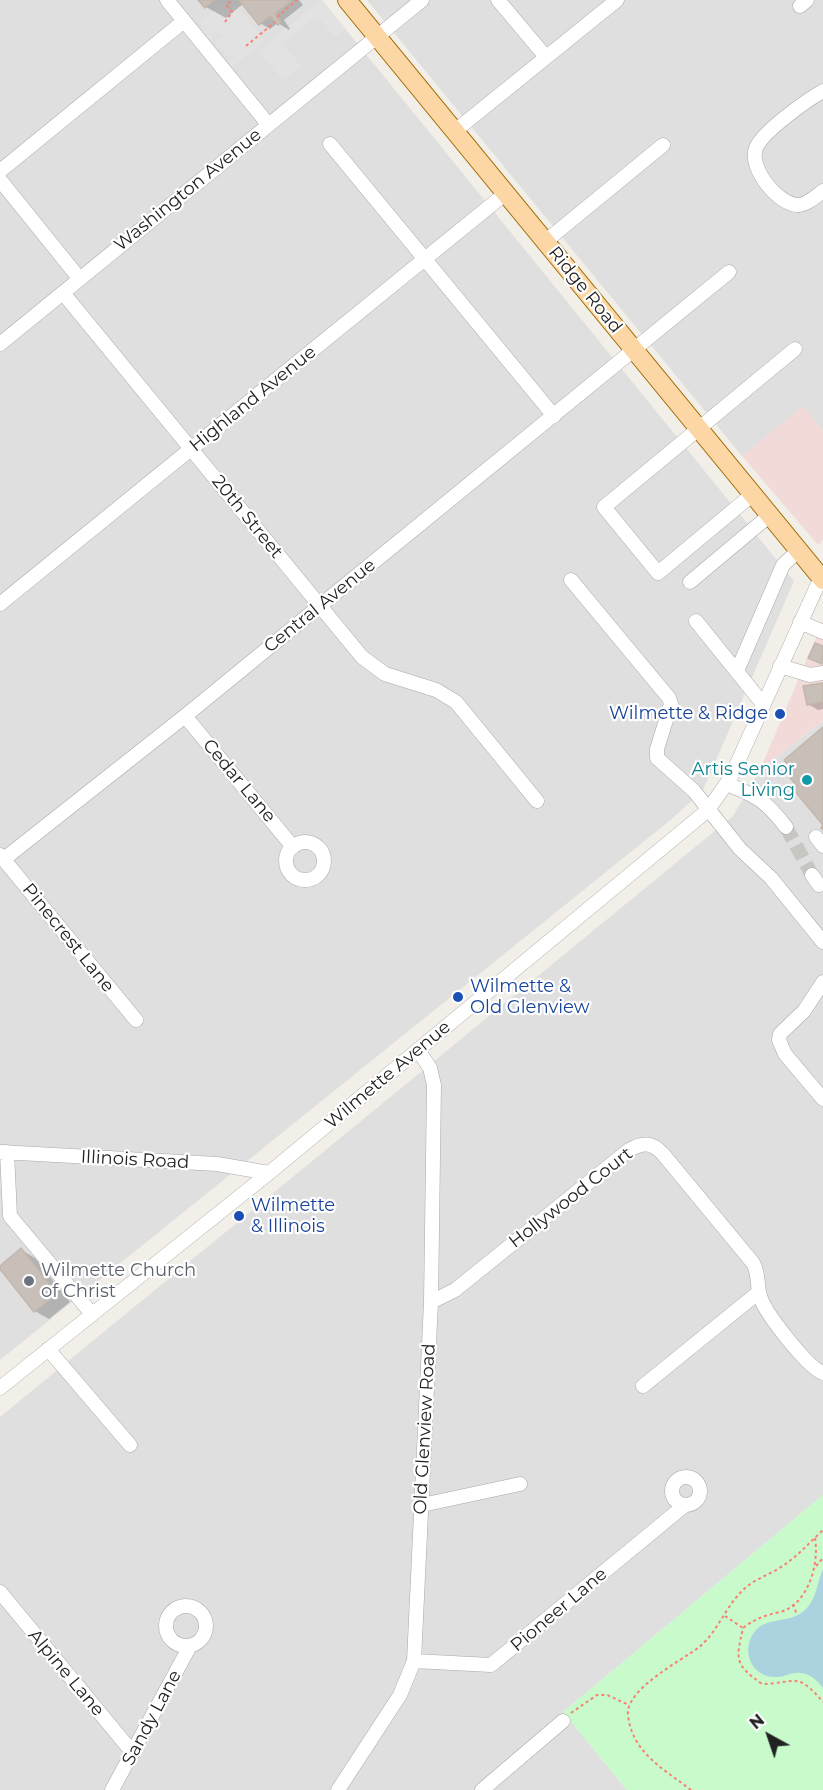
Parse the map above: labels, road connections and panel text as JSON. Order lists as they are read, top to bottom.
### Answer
{
  "streets": {
    "main road": ["Ridge Road"],
    "street": [
      "Washington Avenue",
      "Highland Avenue",
      "20th Street",
      "Central Avenue",
      "Cedar Lane",
      "Pinecrest Lane",
      "Wilmette Avenue",
      "Illinois Road",
      "Hollywood Court",
      "Old Glenview Road",
      "Pioneer Lane",
      "Alpine Lane",
      "Sandy Lane"
    ]
  },
  "crossings": [
    ["Washington Avenue", "Ridge Road"],
    ["Washington Avenue", "20th Street"],
    ["Ridge Road", "Highland Avenue"],
    ["Ridge Road", "Central Avenue"],
    ["Ridge Road", "Wilmette Avenue"],
    ["Highland Avenue", "20th Street"],
    ["20th Street", "Central Avenue"],
    ["Central Avenue", "Cedar Lane"],
    ["Central Avenue", "Pinecrest Lane"],
    ["Wilmette Avenue", "Illinois Road"],
    ["Wilmette Avenue", "Old Glenview Road"],
    ["Hollywood Court", "Old Glenview Road"],
    ["Old Glenview Road", "Pioneer Lane"],
    ["Alpine Lane", "Sandy Lane"]
  ],
  "places": [
    "Wilmette & Ridge",
    "Artis Senior Living",
    "Wilmette & Old Glenview",
    "Wilmette & Illinois",
    "Wilmette Church of Christ"
  ],
  "north": "top left"
}
